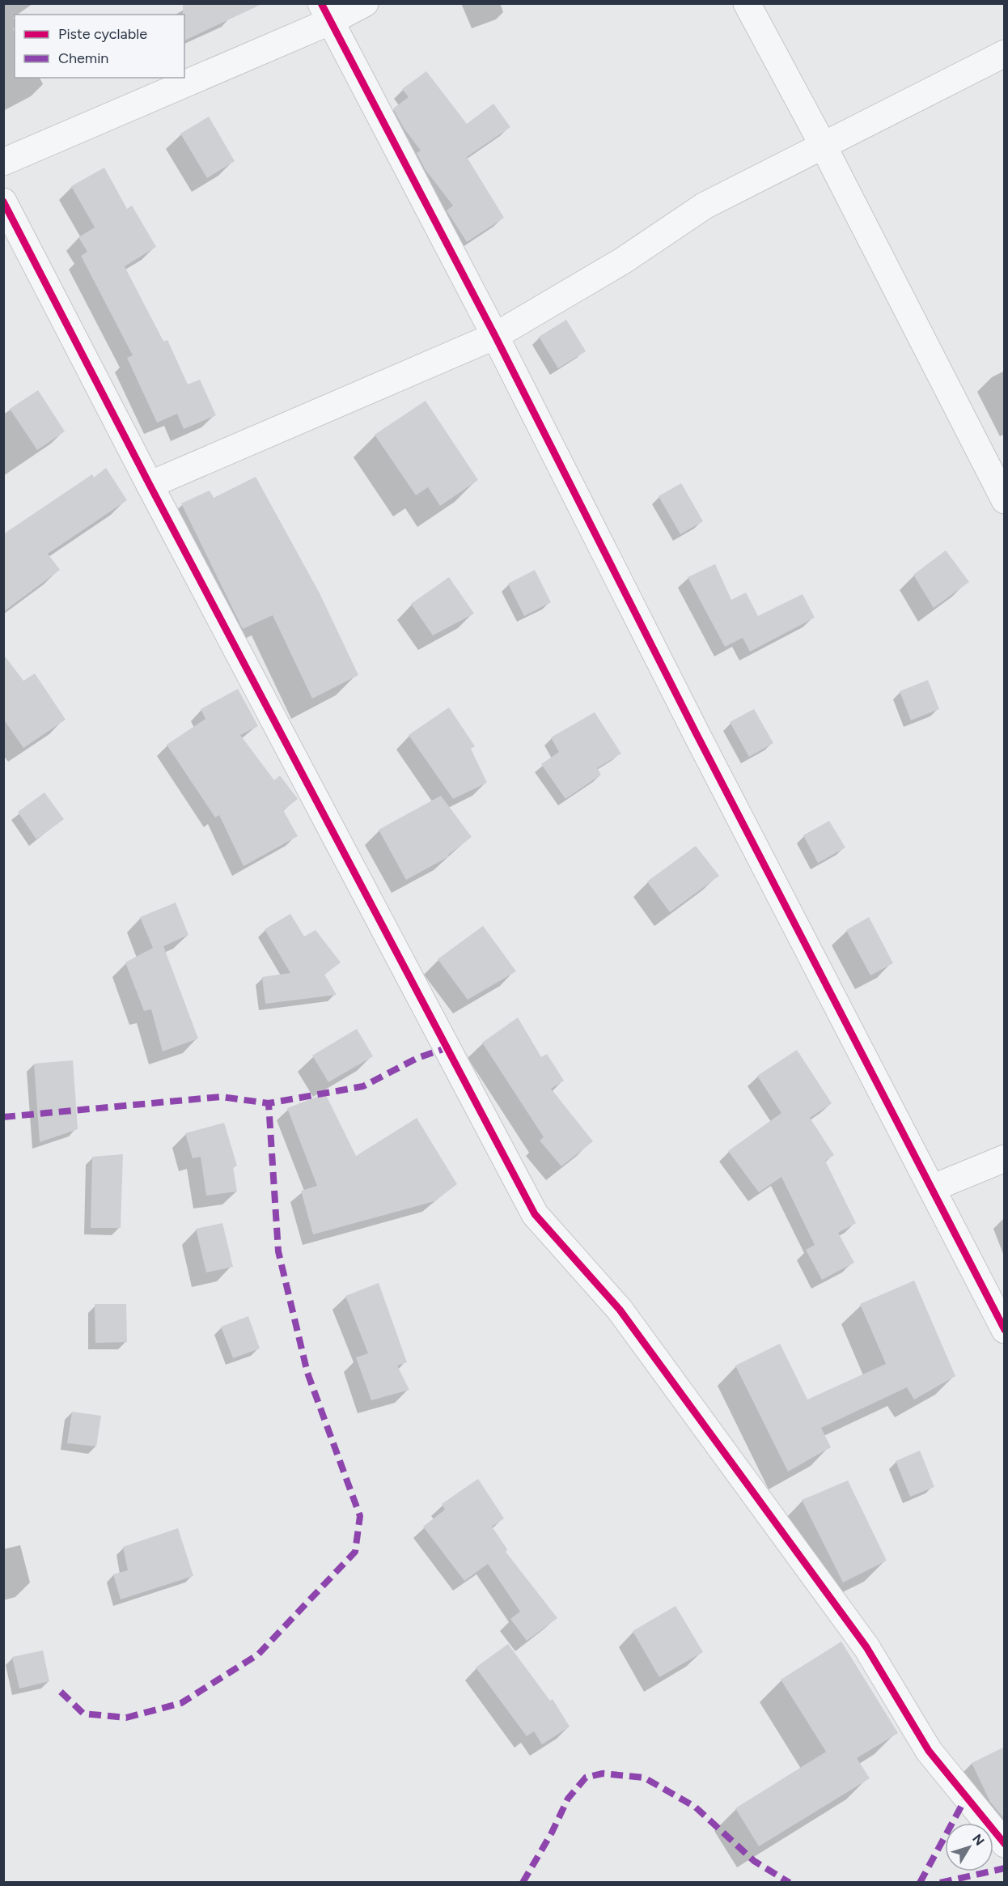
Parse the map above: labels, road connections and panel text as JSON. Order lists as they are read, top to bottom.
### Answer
{
  "legend": ["Piste cyclable", "Chemin"],
  "north": "top right"
}
